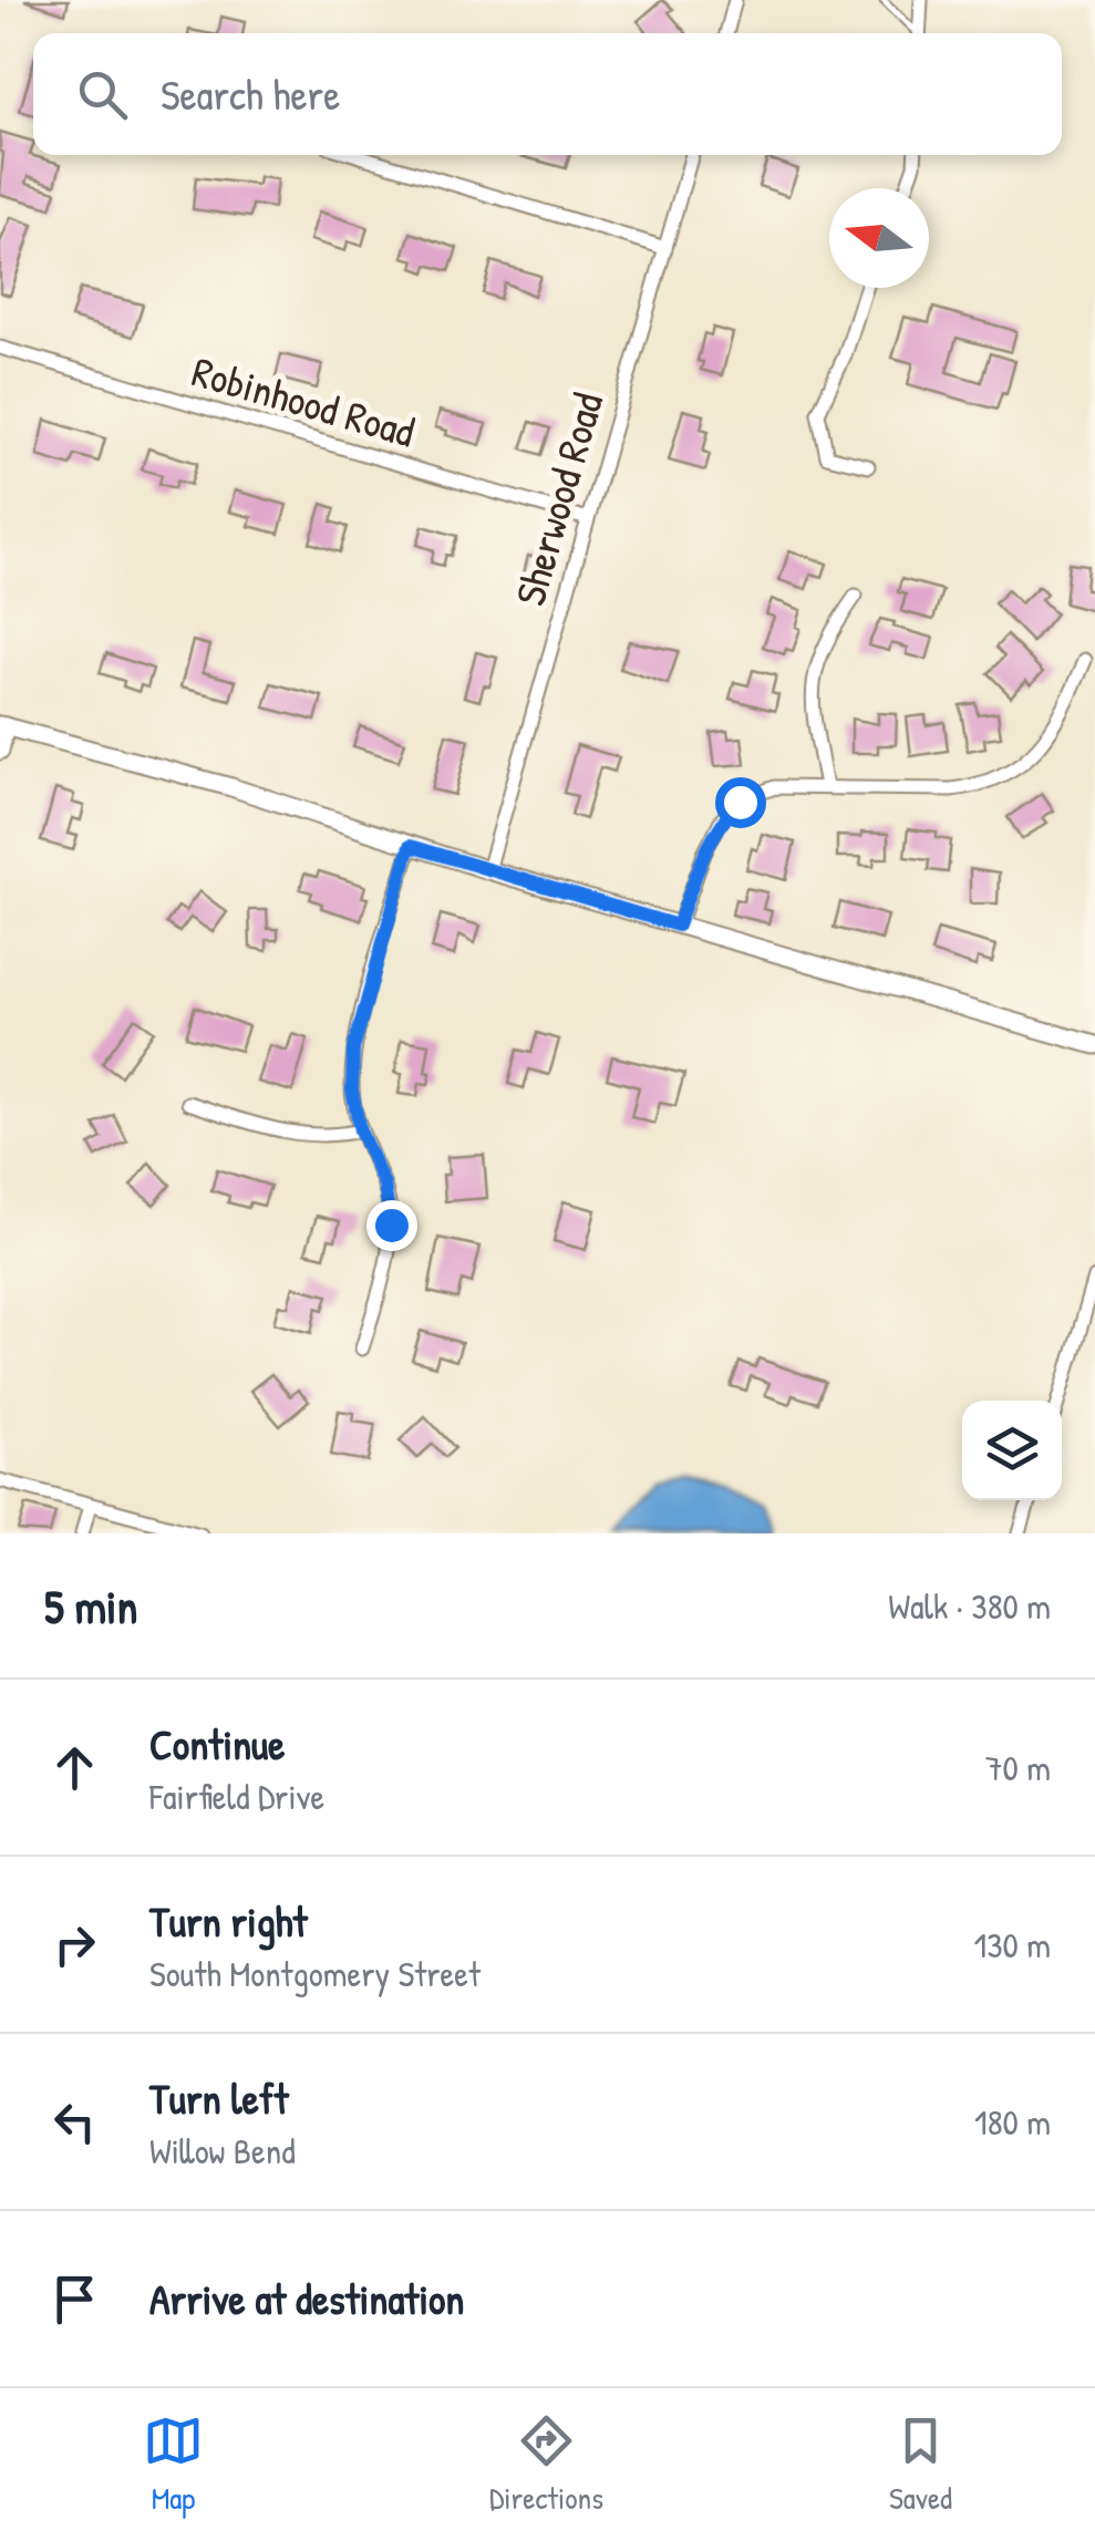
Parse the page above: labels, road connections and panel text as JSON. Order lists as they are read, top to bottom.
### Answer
{
  "streets": {
    "street": ["Robinhood Road", "Sherwood Road"]
  },
  "crossings": [
    ["Robinhood Road", "Sherwood Road"]
  ],
  "north": "left",
  "page": {
    "search": "Search here",
    "heading": ["5 min", "Walk · 380 m"],
    "list": [
      ["Continue", "Fairfield Drive", "70 m"],
      ["Turn right", "South Montgomery Street", "130 m"],
      ["Turn left", "Willow Bend", "180 m"],
      "Arrive at destination"
    ],
    "nav": ["Map", "Directions", "Saved"]
  }
}
